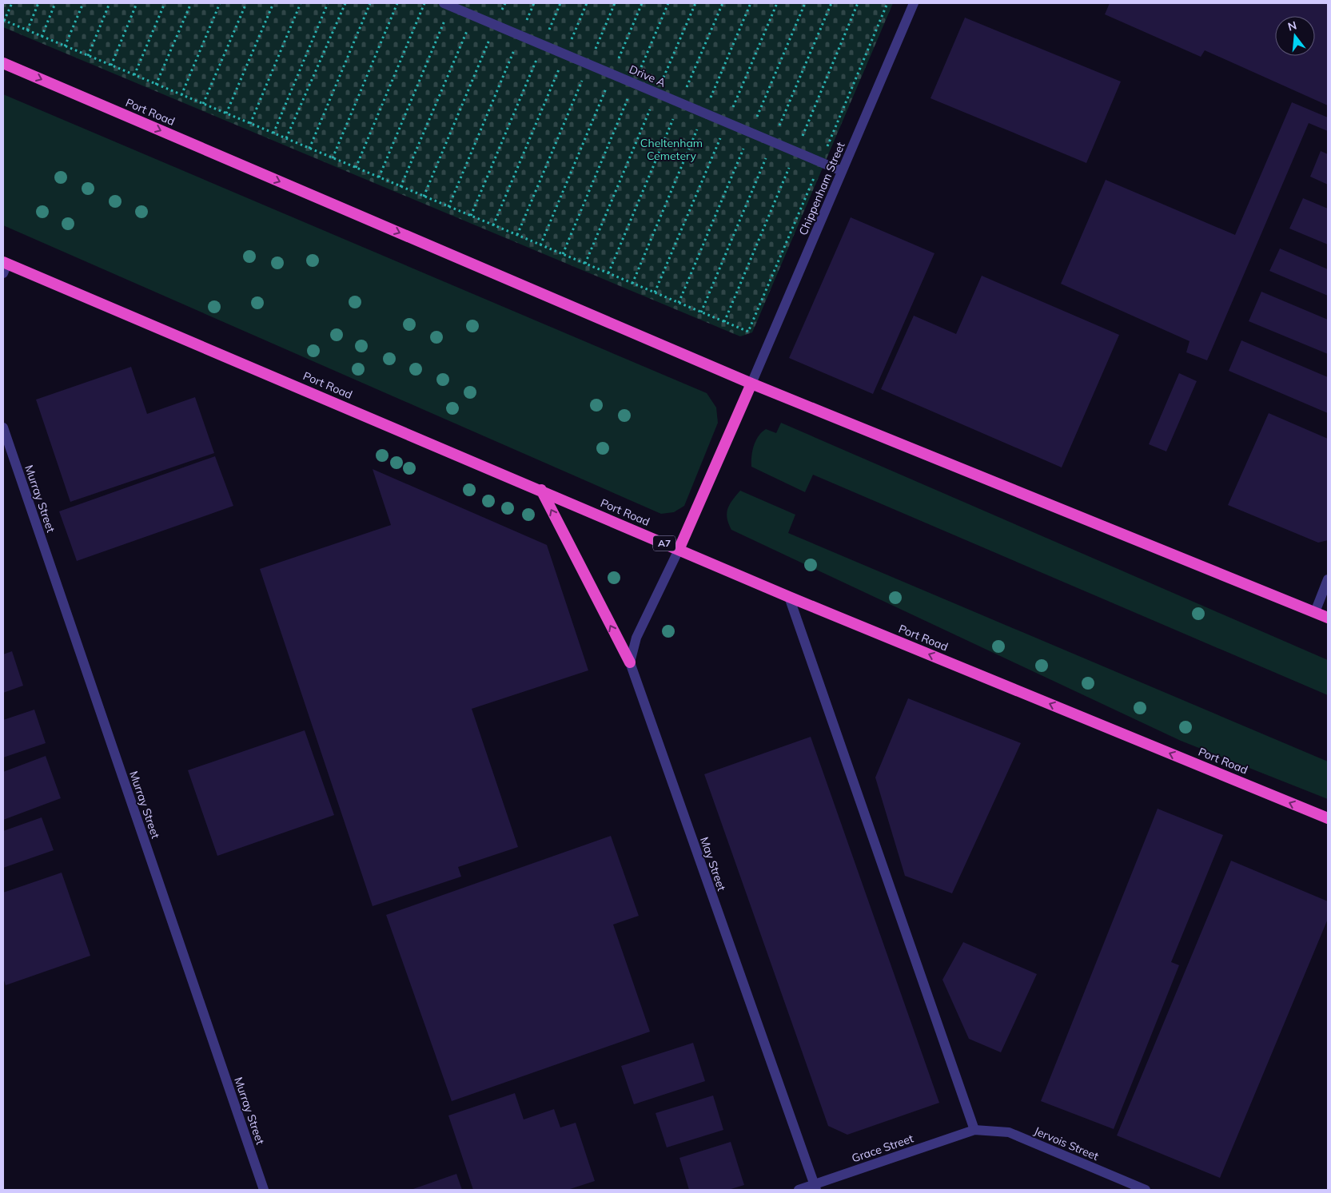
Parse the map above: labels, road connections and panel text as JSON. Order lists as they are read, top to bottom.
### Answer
{
  "streets": {
    "highway": ["Port Road", "A7"],
    "street": [
      "Drive A",
      "Chippenham Street",
      "Murray Street",
      "May Street",
      "Jervois Street",
      "Grace Street"
    ]
  },
  "crossings": [
    ["Drive A", "Chippenham Street"],
    ["Port Road", "Chippenham Street"],
    ["May Street", "Grace Street"],
    ["Jervois Street", "Grace Street"]
  ],
  "parks": ["Cheltenham Cemetery"],
  "north": "top"
}
